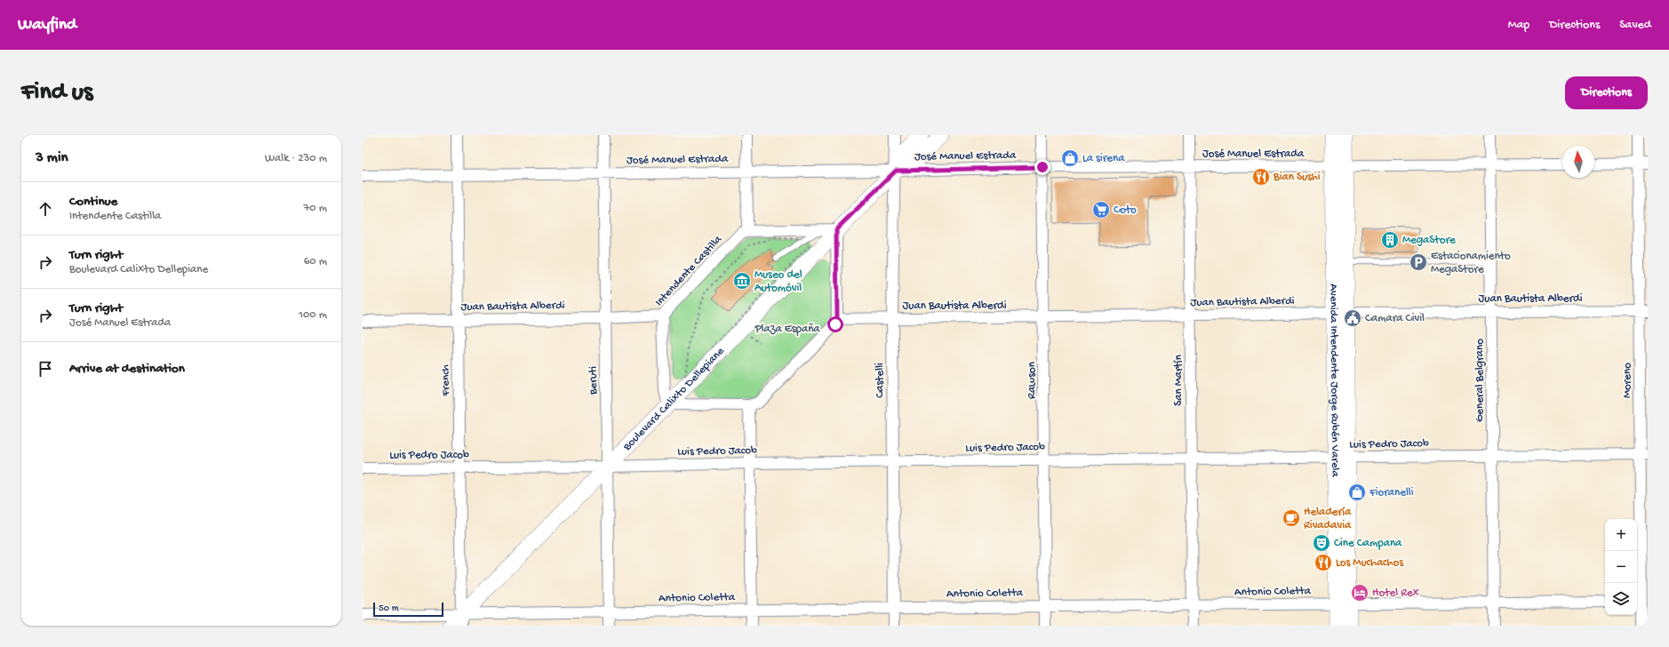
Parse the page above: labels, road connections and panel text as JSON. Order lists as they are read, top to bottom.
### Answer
{
  "streets": {
    "main road": ["Avenida Intendente Jorge Rubén Varela", "Boulevard Calixto Dellepiane"],
    "street": [
      "José Manuel Estrada",
      "Intendente Castilla",
      "Juan Bautista Alberdi",
      "French",
      "Beruti",
      "Castelli",
      "Rawson",
      "San Martín",
      "General Belgrano",
      "Moreno",
      "Luis Pedro Jacob",
      "Antonio Coletta"
    ]
  },
  "crossings": [
    ["José Manuel Estrada", "French"],
    ["José Manuel Estrada", "Beruti"],
    ["José Manuel Estrada", "Castelli"],
    ["José Manuel Estrada", "Rawson"],
    ["José Manuel Estrada", "San Martín"],
    ["José Manuel Estrada", "Avenida Intendente Jorge Rubén Varela"],
    ["José Manuel Estrada", "General Belgrano"],
    ["José Manuel Estrada", "Boulevard Calixto Dellepiane"],
    ["Intendente Castilla", "Juan Bautista Alberdi"],
    ["Intendente Castilla", "Boulevard Calixto Dellepiane"],
    ["Juan Bautista Alberdi", "French"],
    ["Juan Bautista Alberdi", "Beruti"],
    ["Juan Bautista Alberdi", "Castelli"],
    ["Juan Bautista Alberdi", "Rawson"],
    ["Juan Bautista Alberdi", "San Martín"],
    ["Juan Bautista Alberdi", "Avenida Intendente Jorge Rubén Varela"],
    ["Juan Bautista Alberdi", "General Belgrano"],
    ["Juan Bautista Alberdi", "Moreno"],
    ["French", "Boulevard Calixto Dellepiane"],
    ["French", "Luis Pedro Jacob"],
    ["French", "Antonio Coletta"],
    ["Beruti", "Boulevard Calixto Dellepiane"],
    ["Beruti", "Luis Pedro Jacob"],
    ["Beruti", "Antonio Coletta"],
    ["Castelli", "Boulevard Calixto Dellepiane"],
    ["Castelli", "Luis Pedro Jacob"],
    ["Castelli", "Antonio Coletta"],
    ["Rawson", "Luis Pedro Jacob"],
    ["Rawson", "Antonio Coletta"],
    ["San Martín", "Luis Pedro Jacob"],
    ["San Martín", "Antonio Coletta"],
    ["Avenida Intendente Jorge Rubén Varela", "Luis Pedro Jacob"],
    ["Avenida Intendente Jorge Rubén Varela", "Antonio Coletta"],
    ["General Belgrano", "Luis Pedro Jacob"],
    ["General Belgrano", "Antonio Coletta"],
    ["Moreno", "Luis Pedro Jacob"],
    ["Boulevard Calixto Dellepiane", "Luis Pedro Jacob"],
    ["Boulevard Calixto Dellepiane", "Antonio Coletta"]
  ],
  "parks": ["Plaza España"],
  "places": {
    "shop": ["La sirena", "Fioranelli"],
    "restaurant": ["Bian Sushi", "Los Muchachos"],
    "supermarket": ["Coto"],
    "building": ["MegaStore"],
    "parking": ["Estacionamiento MegaStore"],
    "museum": ["Museo del Automóvil"],
    "public building": ["Camara Civil"],
    "cafe": ["Heladería Rivadavia"],
    "theatre": ["Cine Campana"],
    "hotel": ["Hotel Rex"]
  },
  "scale_bar": "50 m",
  "north": "top",
  "page": {
    "header": "Wayfind",
    "nav": ["Map", "Directions", "Saved"],
    "buttons": "Directions",
    "title": "Find us",
    "heading": ["3 min", "Walk · 230 m"],
    "list": [
      ["Continue", "Intendente Castilla", "70 m"],
      ["Turn right", "Boulevard Calixto Dellepiane", "60 m"],
      ["Turn right", "José Manuel Estrada", "100 m"],
      "Arrive at destination"
    ],
    "map_buttons": ["+", "−"],
    "scale": "50 m"
  }
}
